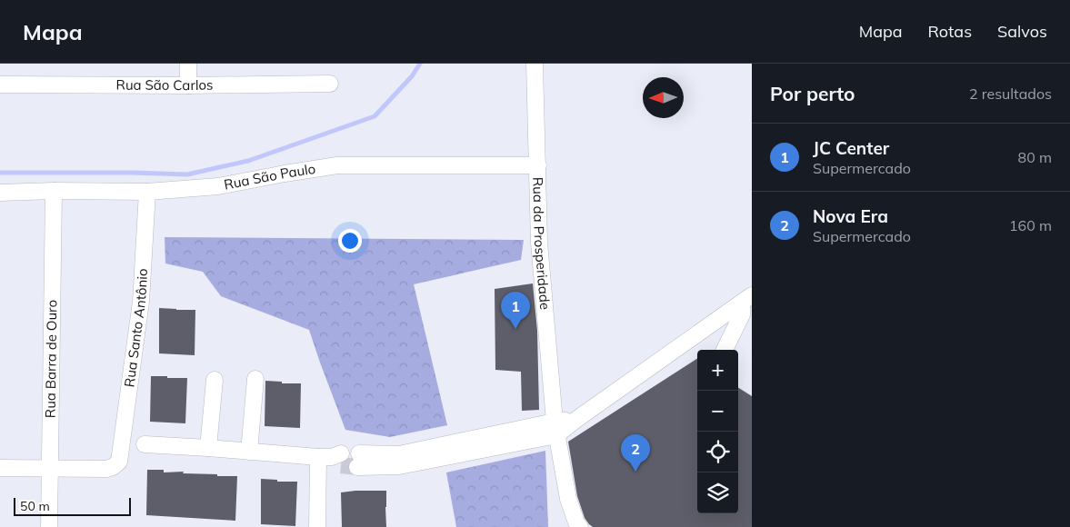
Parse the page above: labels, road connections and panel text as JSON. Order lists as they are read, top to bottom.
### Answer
{
  "streets": {
    "street": [
      "Rua São Carlos",
      "Rua São Paulo",
      "Rua da Prosperidade",
      "Rua Santo Antônio",
      "Rua Barra de Ouro"
    ]
  },
  "crossings": [
    ["Rua São Paulo", "Rua da Prosperidade"],
    ["Rua São Paulo", "Rua Santo Antônio"],
    ["Rua São Paulo", "Rua Barra de Ouro"],
    ["Rua Santo Antônio", "Rua Barra de Ouro"]
  ],
  "scale_bar": "50 m",
  "north": "left",
  "page": {
    "header": "Mapa",
    "nav": ["Mapa", "Rotas", "Salvos"],
    "heading": ["Por perto", "2 resultados"],
    "list": [
      {
        "mark": "1",
        "name": "JC Center",
        "note": "Supermercado",
        "value": "80 m"
      },
      {
        "mark": "2",
        "name": "Nova Era",
        "note": "Supermercado",
        "value": "160 m"
      }
    ],
    "pins": ["1", "2"],
    "map_buttons": ["+", "−"],
    "scale": "50 m"
  }
}
